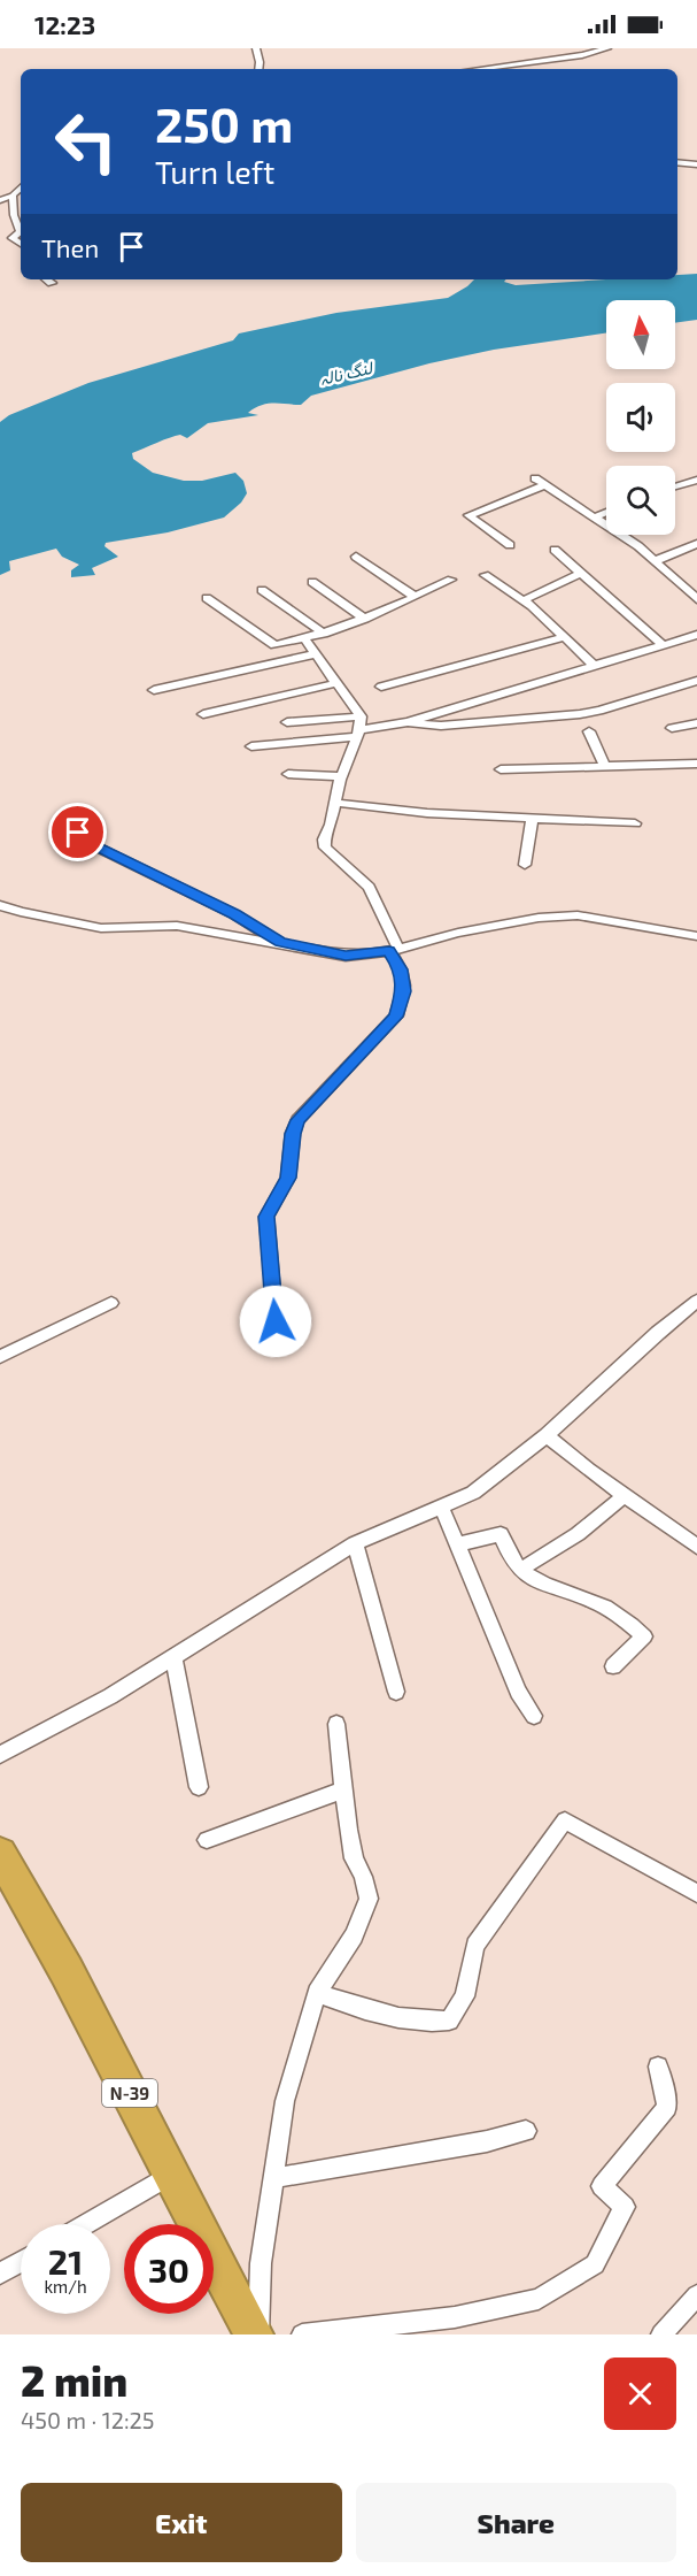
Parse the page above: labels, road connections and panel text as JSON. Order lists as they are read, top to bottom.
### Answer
{
  "streets": {
    "highway": ["N-39"]
  },
  "water": ["لنگ نالہ"],
  "north": "top",
  "page": {
    "status": "12:23",
    "turn": ["250 m", "Turn left"],
    "then": "Then",
    "speed": "21 km/h",
    "limit": "30",
    "heading": ["2 min", "450 m · 12:25"],
    "buttons": ["Exit", "Share"]
  }
}
